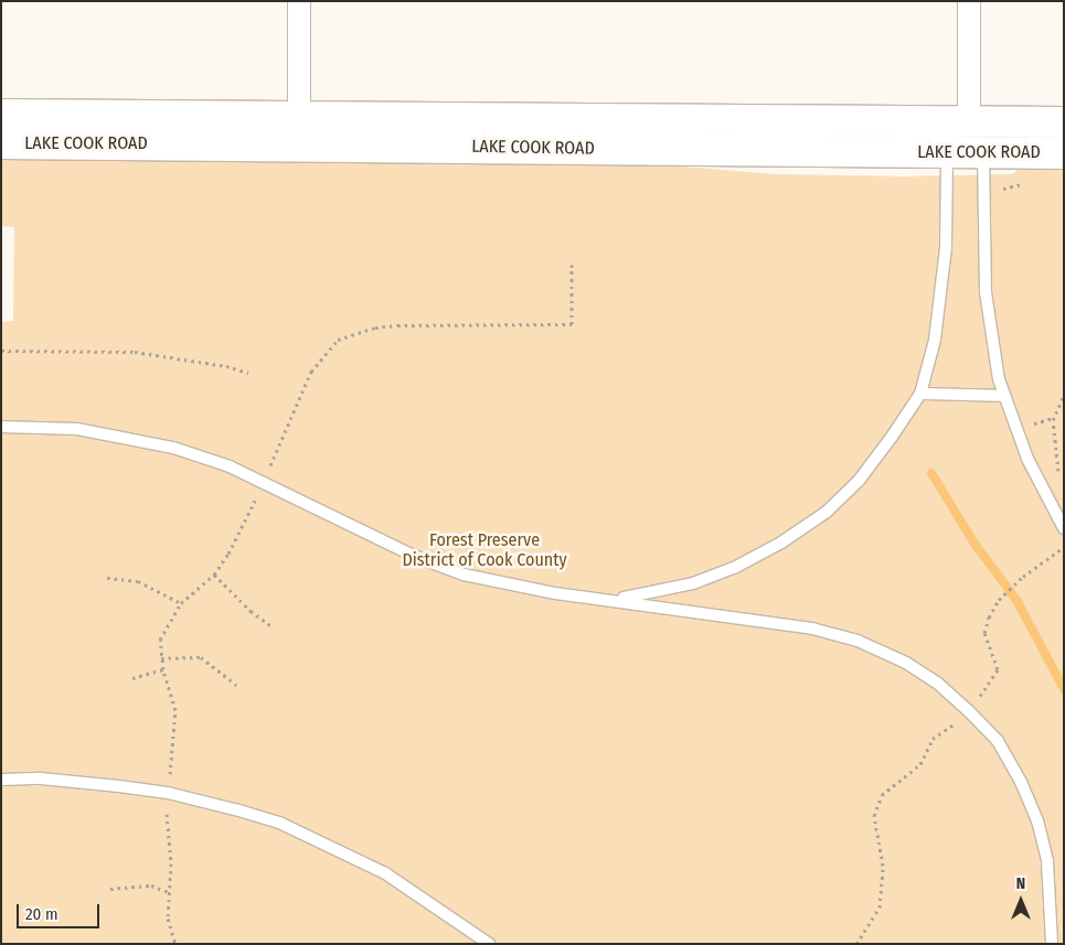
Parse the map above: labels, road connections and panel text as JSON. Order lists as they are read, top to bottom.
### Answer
{
  "streets": {
    "main road": ["LAKE COOK ROAD"]
  },
  "parks": ["Forest Preserve District of Cook County"],
  "scale_bar": "20 m",
  "north": "top"
}
